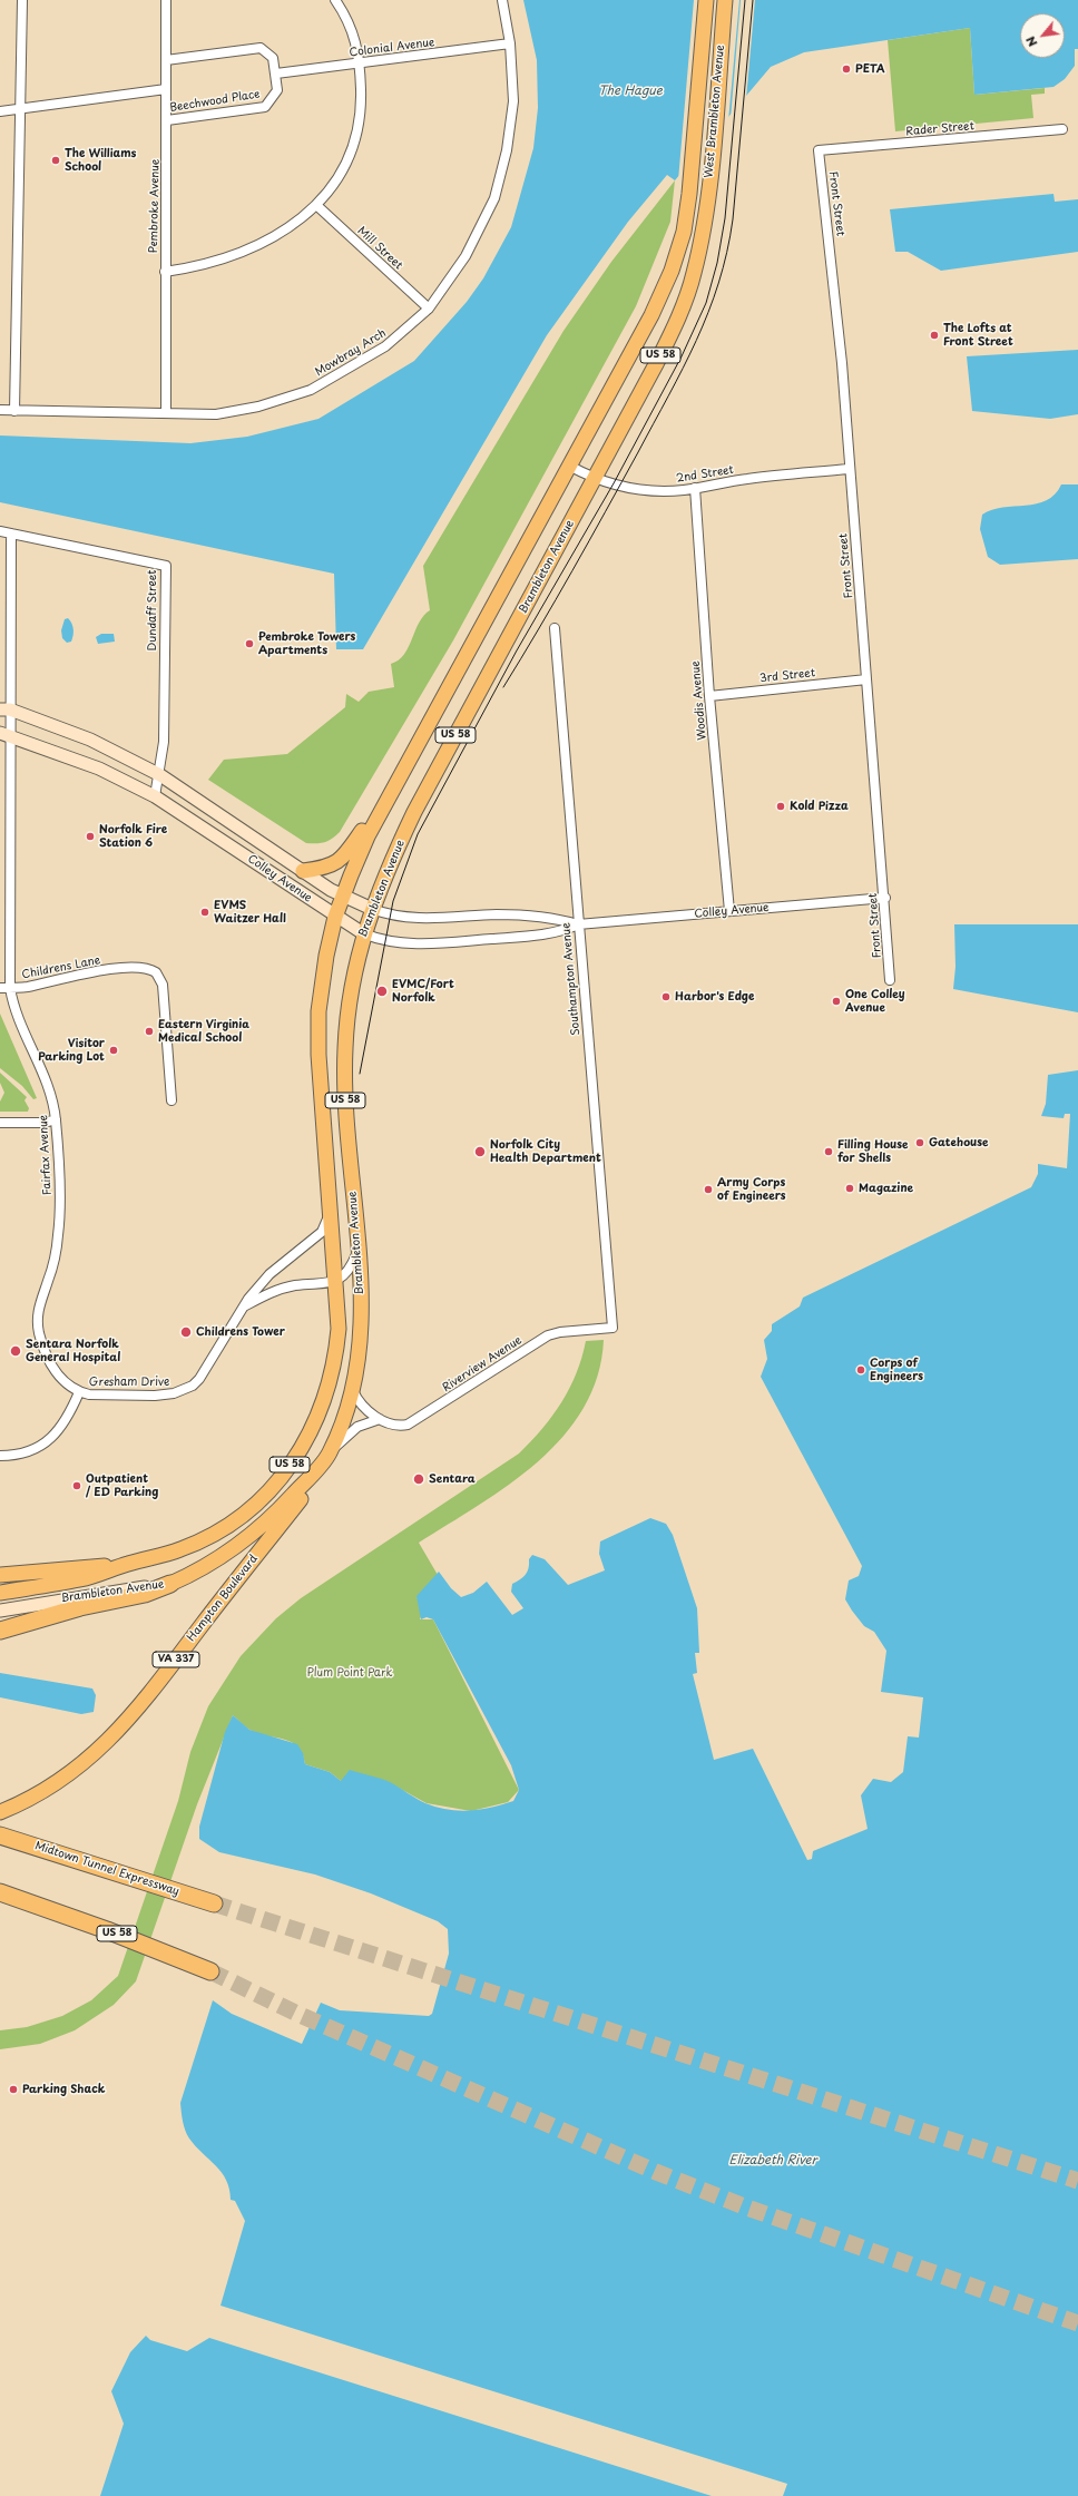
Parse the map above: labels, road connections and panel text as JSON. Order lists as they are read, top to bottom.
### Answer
{
  "streets": {
    "highway": ["US 58", "Midtown Tunnel Expressway"],
    "main road": [
      "West Brambleton Avenue",
      "Brambleton Avenue",
      "Colley Avenue",
      "Hampton Boulevard",
      "VA 337"
    ],
    "street": [
      "Colonial Avenue",
      "Beechwood Place",
      "Rader Street",
      "Front Street",
      "Pembroke Avenue",
      "Mill Street",
      "Mowbray Arch",
      "2nd Street",
      "Dundaff Street",
      "3rd Street",
      "Woodis Avenue",
      "Childrens Lane",
      "Southampton Avenue",
      "Fairfax Avenue",
      "Riverview Avenue",
      "Gresham Drive"
    ]
  },
  "crossings": [
    ["Colonial Avenue", "Beechwood Place"],
    ["Colonial Avenue", "Mowbray Arch"],
    ["Beechwood Place", "Pembroke Avenue"],
    ["West Brambleton Avenue", "Brambleton Avenue"],
    ["Rader Street", "Front Street"],
    ["Front Street", "2nd Street"],
    ["Front Street", "3rd Street"],
    ["Front Street", "Colley Avenue"],
    ["Pembroke Avenue", "Mowbray Arch"],
    ["Mill Street", "Mowbray Arch"],
    ["US 58", "Brambleton Avenue"],
    ["2nd Street", "Brambleton Avenue"],
    ["2nd Street", "Woodis Avenue"],
    ["Brambleton Avenue", "Colley Avenue"],
    ["Brambleton Avenue", "Riverview Avenue"],
    ["Brambleton Avenue", "Gresham Drive"],
    ["Brambleton Avenue", "Hampton Boulevard"],
    ["Dundaff Street", "Colley Avenue"],
    ["Dundaff Street", "Fairfax Avenue"],
    ["3rd Street", "Woodis Avenue"],
    ["Woodis Avenue", "Colley Avenue"],
    ["Colley Avenue", "Southampton Avenue"],
    ["Colley Avenue", "Fairfax Avenue"],
    ["Childrens Lane", "Fairfax Avenue"],
    ["Southampton Avenue", "Riverview Avenue"],
    ["Fairfax Avenue", "Gresham Drive"]
  ],
  "water": ["The Hague", "Elizabeth River"],
  "parks": ["Plum Point Park"],
  "places": [
    "PETA",
    "The Williams School",
    "The Lofts at Front Street",
    "Pembroke Towers Apartments",
    "Kold Pizza",
    "Norfolk Fire Station 6",
    "EVMS Waitzer Hall",
    "EVMC/Fort Norfolk",
    "Harbor's Edge",
    "One Colley Avenue",
    "Eastern Virginia Medical School",
    "Visitor Parking Lot",
    "Gatehouse",
    "Norfolk City Health Department",
    "Filling House for Shells",
    "Magazine",
    "Army Corps of Engineers",
    "Childrens Tower",
    "Sentara Norfolk General Hospital",
    "Corps of Engineers",
    "Sentara",
    "Outpatient / ED Parking",
    "Parking Shack"
  ],
  "north": "bottom left"
}
